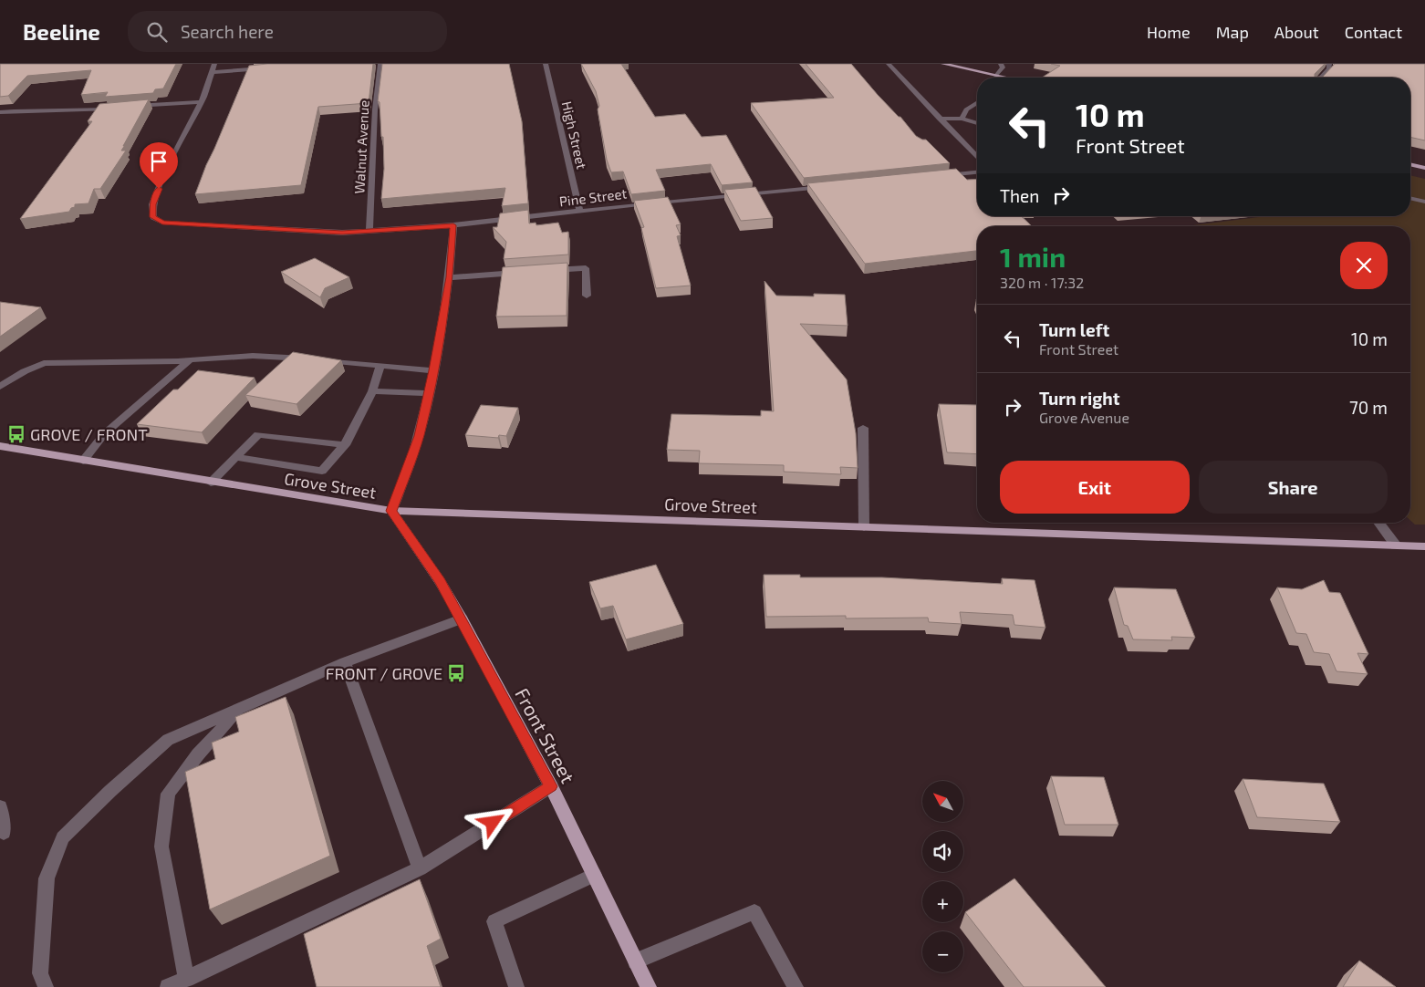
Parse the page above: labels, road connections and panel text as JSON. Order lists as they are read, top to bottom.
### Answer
{
  "streets": {
    "main road": ["Grove Street", "Front Street"],
    "street": ["High Street", "Walnut Avenue", "Pine Street"]
  },
  "crossings": [
    ["High Street", "Pine Street"],
    ["Walnut Avenue", "Pine Street"],
    ["Grove Street", "Front Street"]
  ],
  "places": {
    "bus stop": ["GROVE / FRONT", "FRONT / GROVE"]
  },
  "north": "top left",
  "page": {
    "header": "Beeline",
    "search": "Search here",
    "nav": [
      "Home",
      "Map",
      "About",
      "Contact"
    ],
    "turn": ["10 m", "Front Street"],
    "then": "Then",
    "heading": ["1 min", "320 m · 17:32"],
    "list": [
      {
        "name": "Turn left",
        "note": "Front Street",
        "value": "10 m"
      },
      {
        "name": "Turn right",
        "note": "Grove Avenue",
        "value": "70 m"
      }
    ],
    "buttons": ["Exit", "Share"],
    "map_buttons": ["+", "−"]
  }
}
